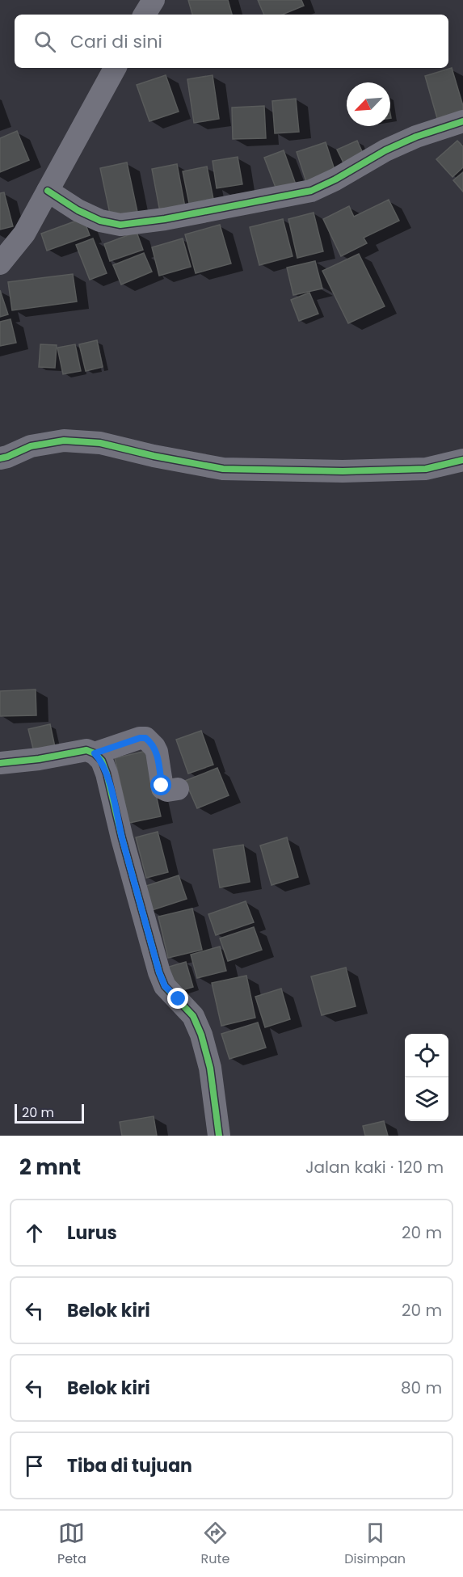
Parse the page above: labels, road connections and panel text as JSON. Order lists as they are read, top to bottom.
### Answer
{
  "scale_bar": "20 m",
  "north": "bottom left",
  "page": {
    "search": "Cari di sini",
    "scale": "20 m",
    "heading": ["2 mnt", "Jalan kaki · 120 m"],
    "list": [
      ["Lurus", "20 m"],
      ["Belok kiri", "20 m"],
      ["Belok kiri", "80 m"],
      "Tiba di tujuan"
    ],
    "nav": ["Peta", "Rute", "Disimpan"]
  }
}
